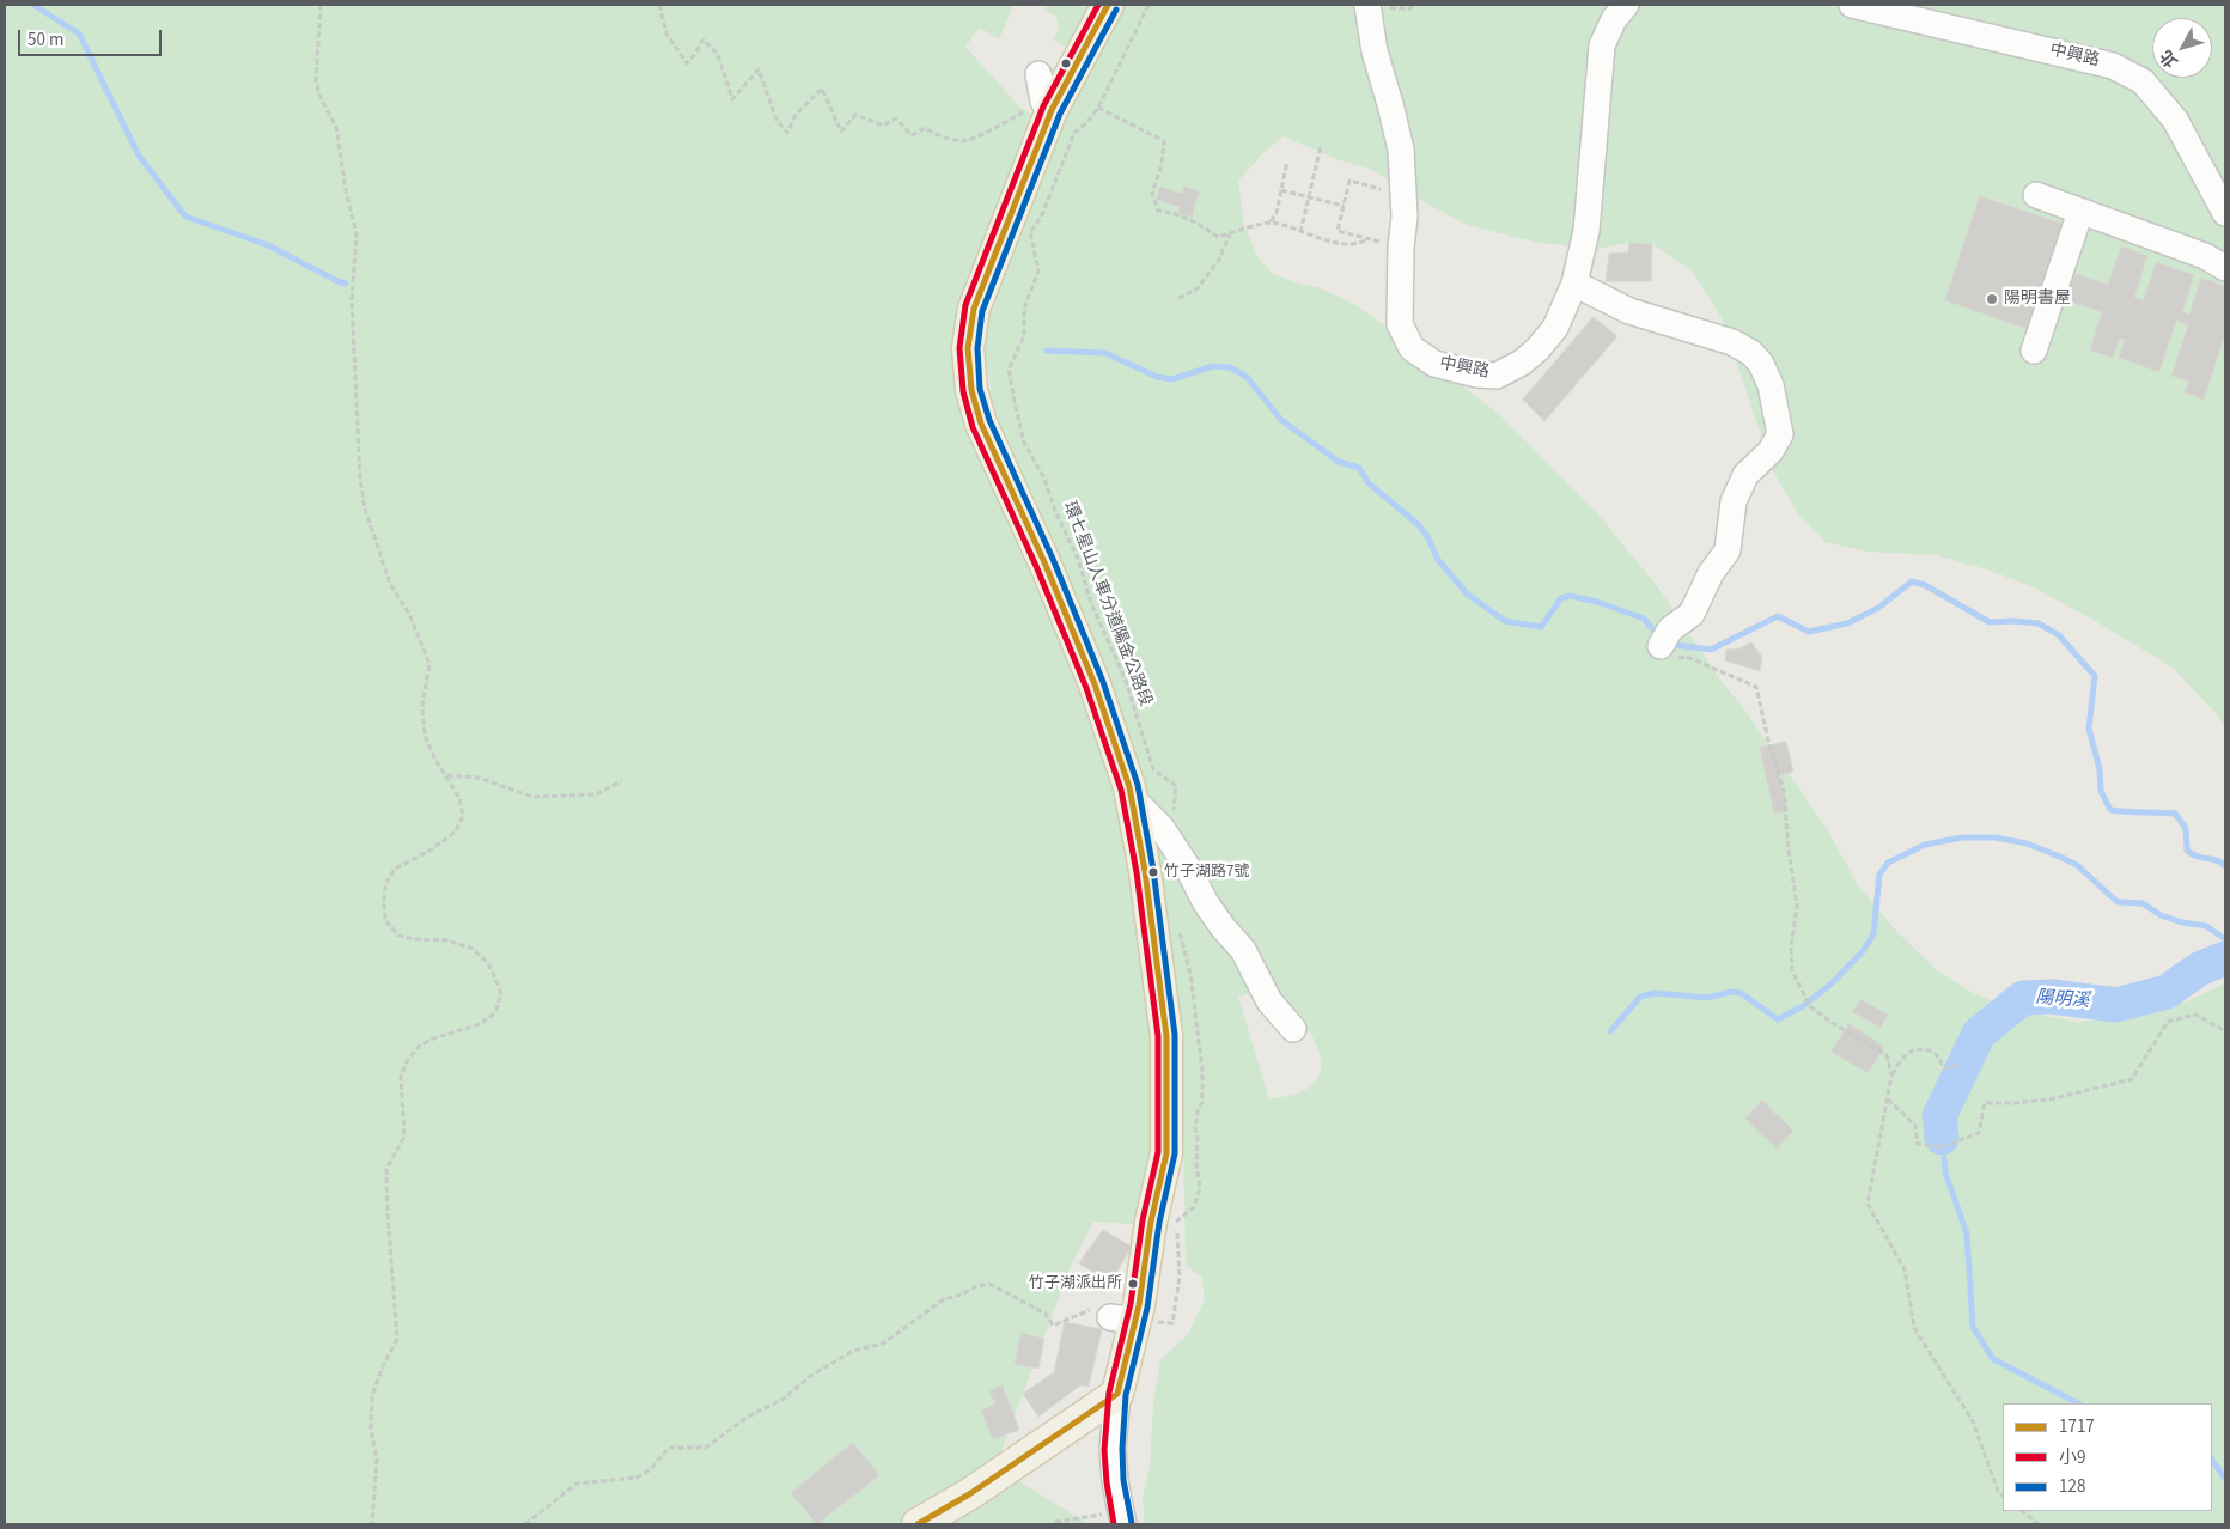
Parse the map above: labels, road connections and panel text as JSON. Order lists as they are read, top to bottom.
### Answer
{
  "streets": {
    "street": ["中興路"],
    "path": ["環七星山人車分道陽金公路段"]
  },
  "water": ["陽明溪"],
  "places": ["陽明書屋", "竹子湖路7號", "竹子湖派出所"],
  "lines": ["transit line 1717", "transit line 小9", "transit line 128"],
  "legend": ["1717", "小9", "128"],
  "scale_bar": "50 m",
  "north": "bottom left"
}
